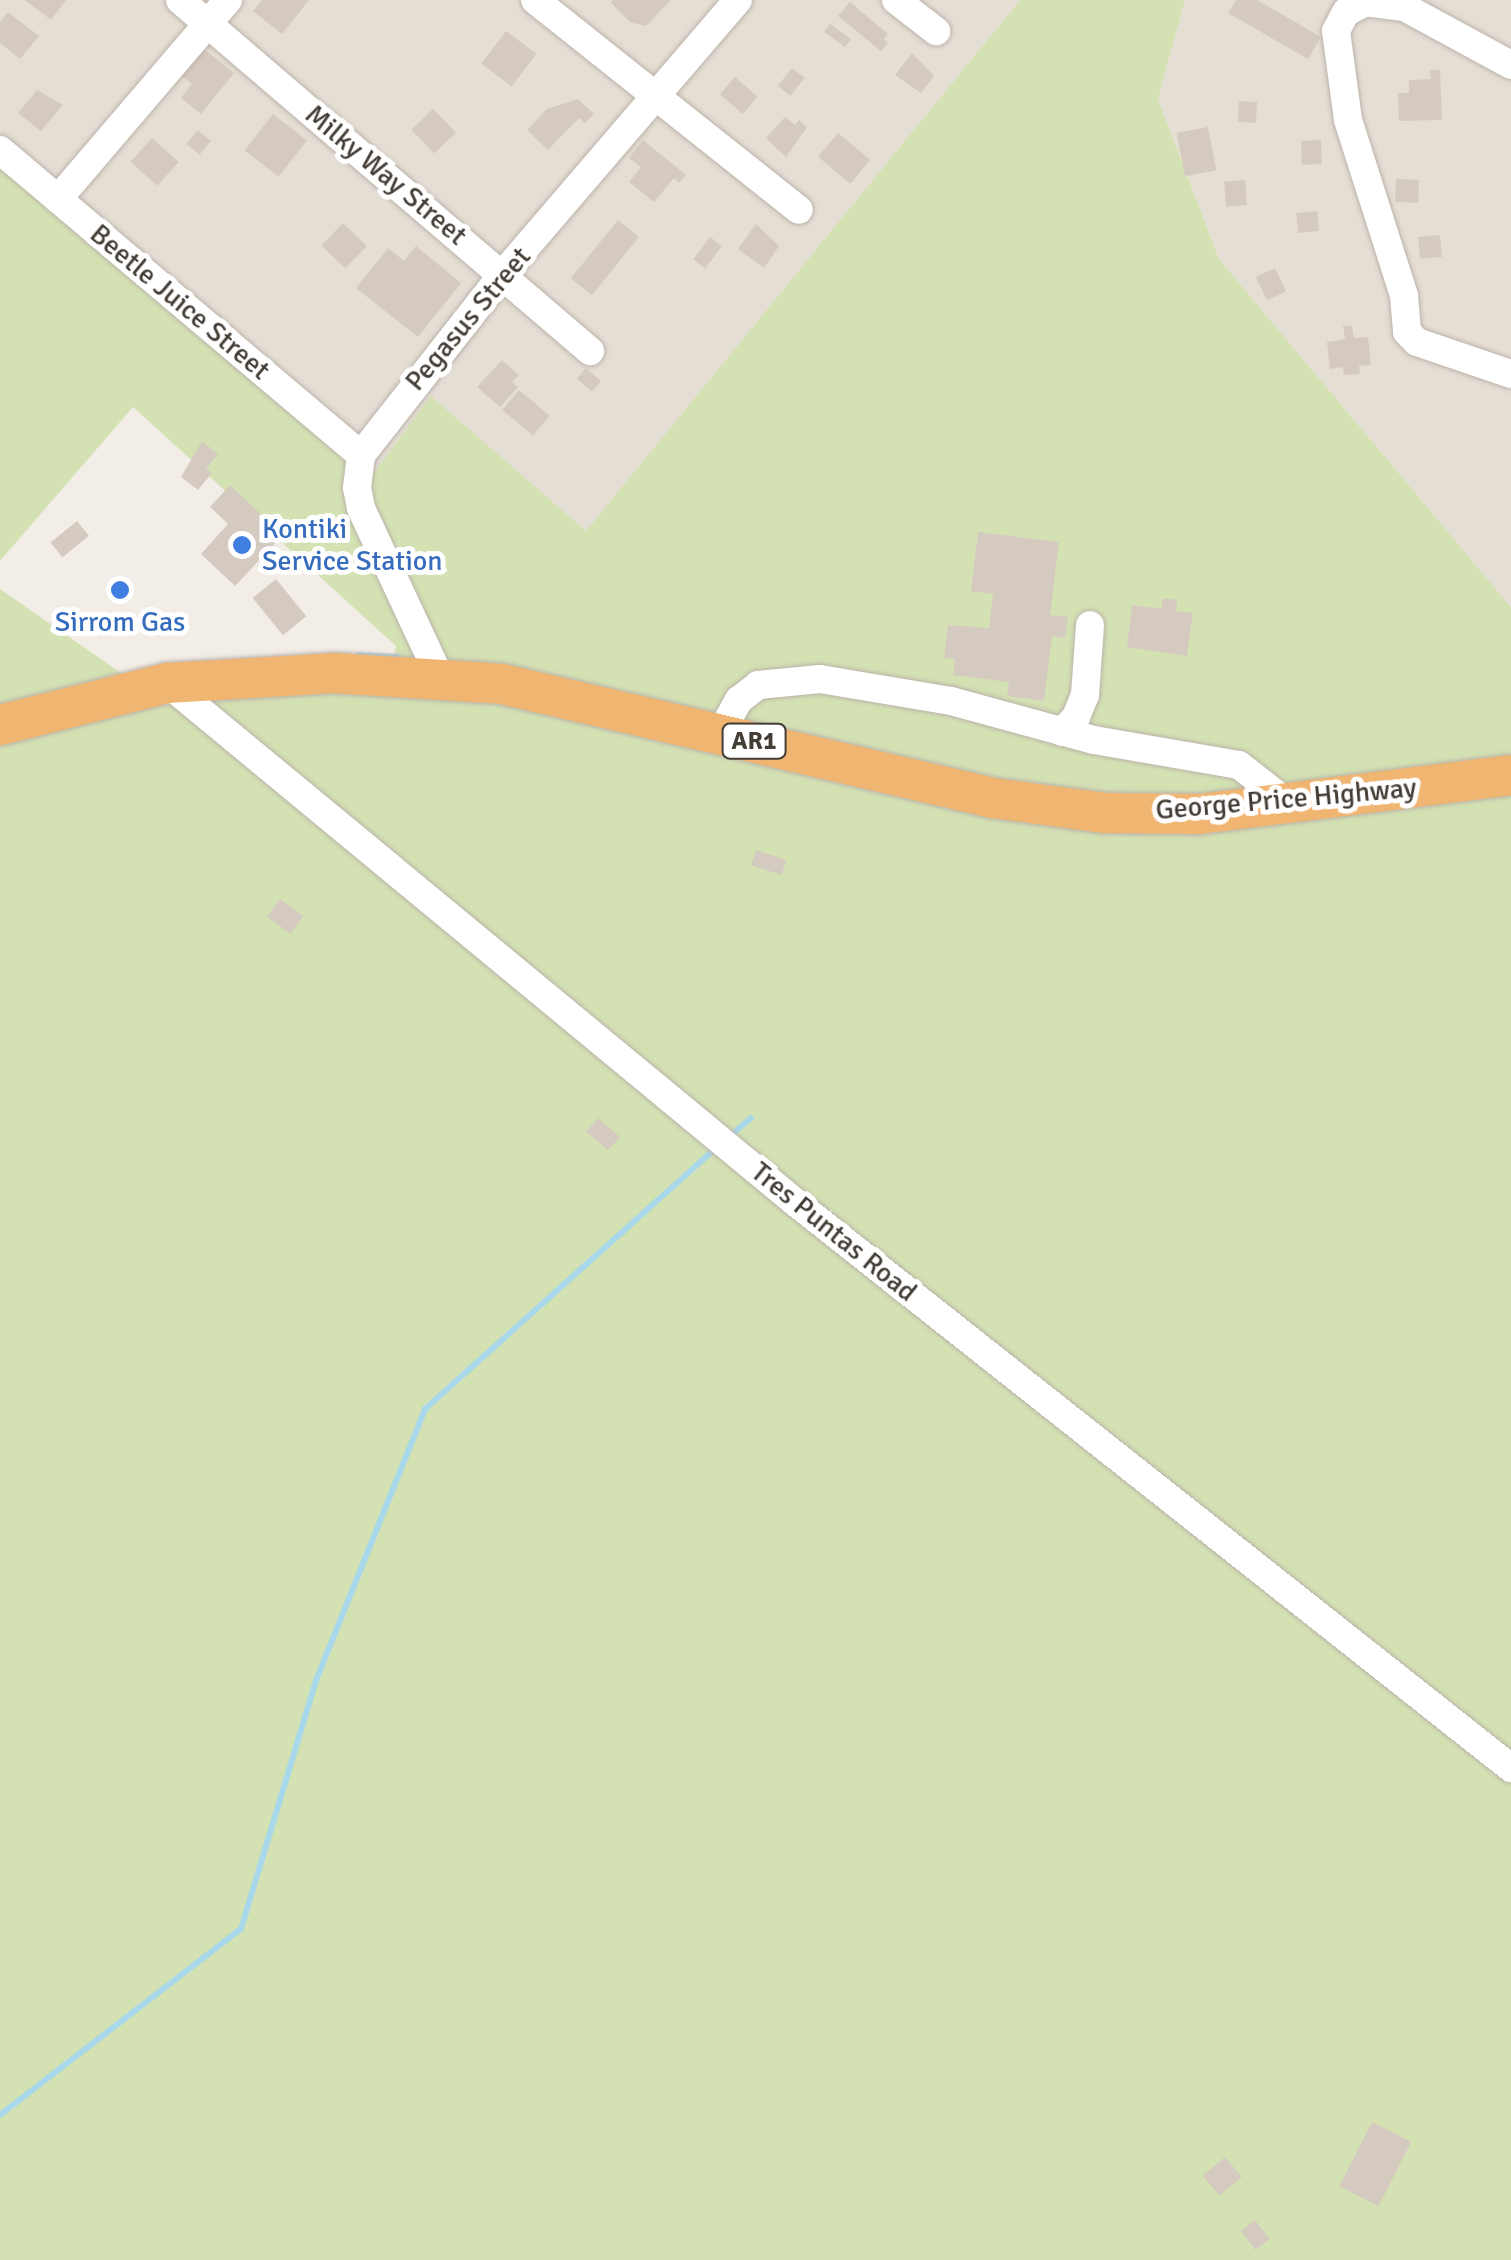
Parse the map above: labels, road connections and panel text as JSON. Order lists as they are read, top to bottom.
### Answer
{
  "streets": {
    "highway": ["AR1", "George Price Highway"],
    "street": [
      "Milky Way Street",
      "Beetle Juice Street",
      "Pegasus Street",
      "Tres Puntas Road"
    ]
  },
  "crossings": [
    ["Milky Way Street", "Pegasus Street"],
    ["Beetle Juice Street", "Pegasus Street"],
    ["George Price Highway", "Tres Puntas Road"]
  ],
  "places": ["Kontiki Service Station", "Sirrom Gas"]
}
